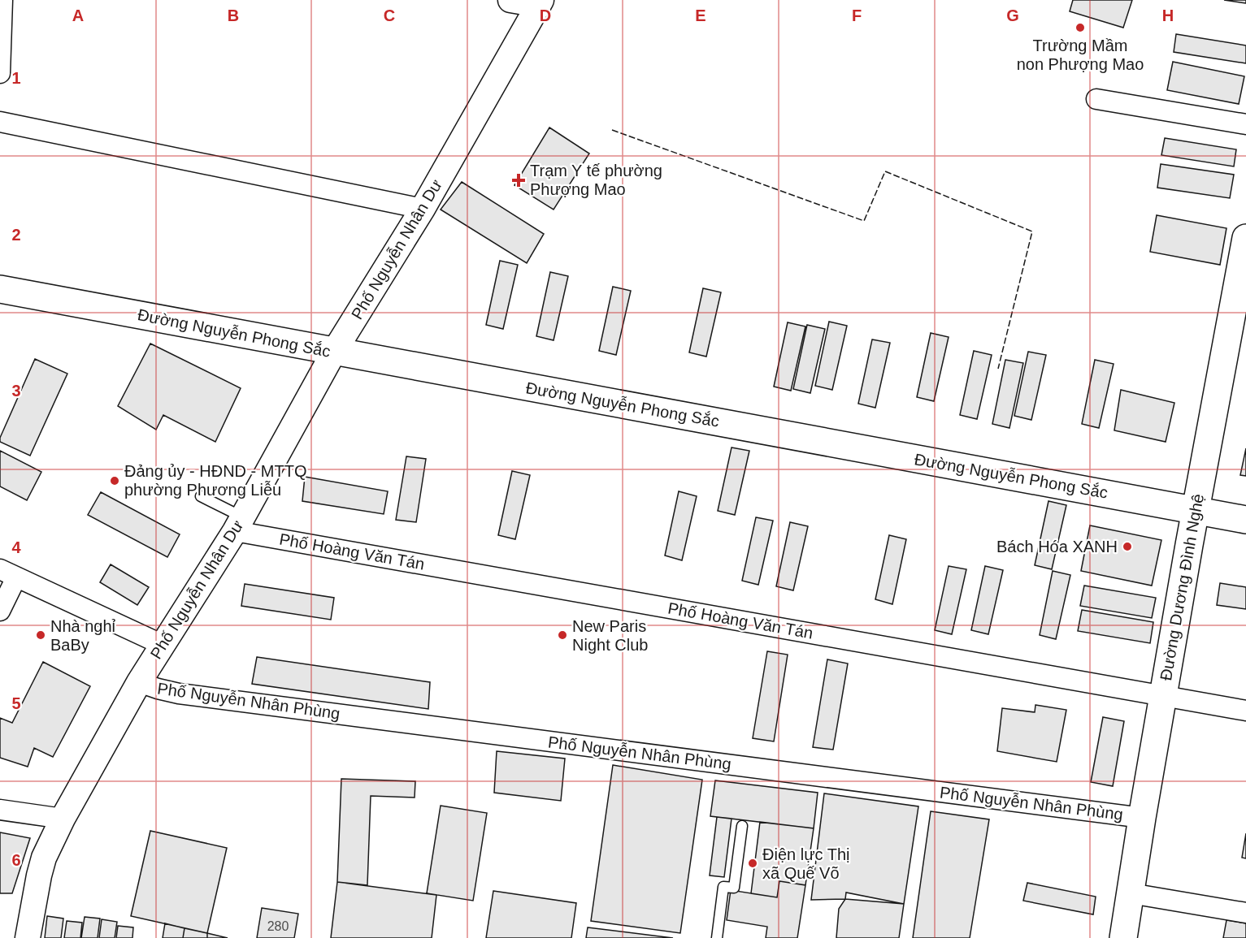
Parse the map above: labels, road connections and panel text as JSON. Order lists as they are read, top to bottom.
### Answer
{
  "streets": {
    "main road": ["Đường Nguyễn Phong Sắc", "Đường Dương Đình Nghệ"],
    "street": ["Phố Nguyễn Nhân Dư", "Phố Hoàng Văn Tán", "Phố Nguyễn Nhân Phùng"]
  },
  "crossings": [
    ["Phố Nguyễn Nhân Dư", "Đường Nguyễn Phong Sắc"],
    ["Phố Nguyễn Nhân Dư", "Phố Hoàng Văn Tán"],
    ["Phố Nguyễn Nhân Dư", "Phố Nguyễn Nhân Phùng"],
    ["Đường Nguyễn Phong Sắc", "Đường Dương Đình Nghệ"],
    ["Phố Hoàng Văn Tán", "Đường Dương Đình Nghệ"],
    ["Đường Dương Đình Nghệ", "Phố Nguyễn Nhân Phùng"]
  ],
  "places": {
    "other": [
      "Trường Mầm non Phượng Mao",
      "Đảng ủy - HĐND - MTTQ phường Phương Liễu",
      "Bách Hóa XANH",
      "Nhà nghỉ BaBy",
      "New Paris Night Club",
      "Điện lực Thị xã Quế Võ"
    ],
    "health": ["Trạm Y tế phường Phượng Mao"]
  },
  "house_numbers": ["280"],
  "grid": {
    "columns": [
      "A",
      "B",
      "C",
      "D",
      "E",
      "F",
      "G",
      "H"
    ],
    "rows": [
      "1",
      "2",
      "3",
      "4",
      "5",
      "6"
    ]
  }
}
